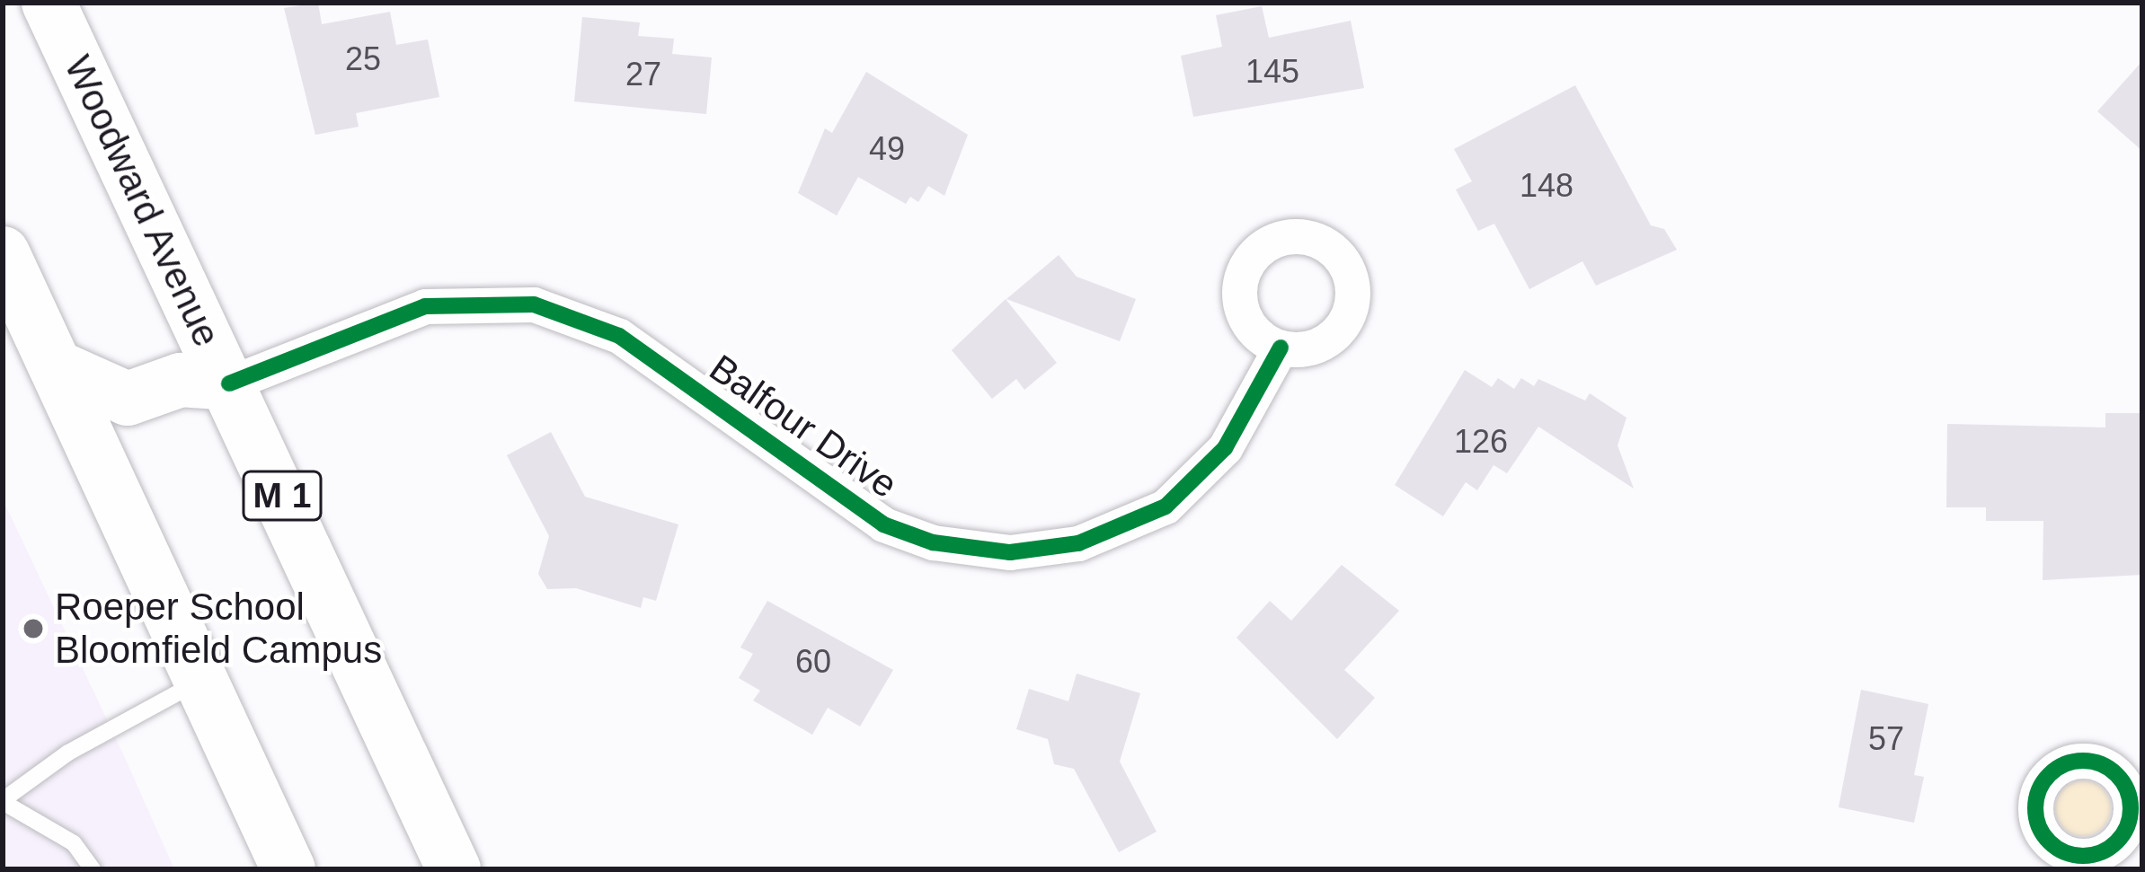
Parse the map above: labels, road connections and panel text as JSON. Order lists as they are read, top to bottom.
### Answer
{
  "streets": {
    "main road": ["Woodward Avenue", "M 1"],
    "street": ["Balfour Drive"]
  },
  "crossings": [
    ["Woodward Avenue", "Balfour Drive"]
  ],
  "places": ["Roeper School Bloomfield Campus"],
  "house_numbers": [
    "25",
    "145",
    "27",
    "49",
    "148",
    "126",
    "60",
    "57"
  ]
}
